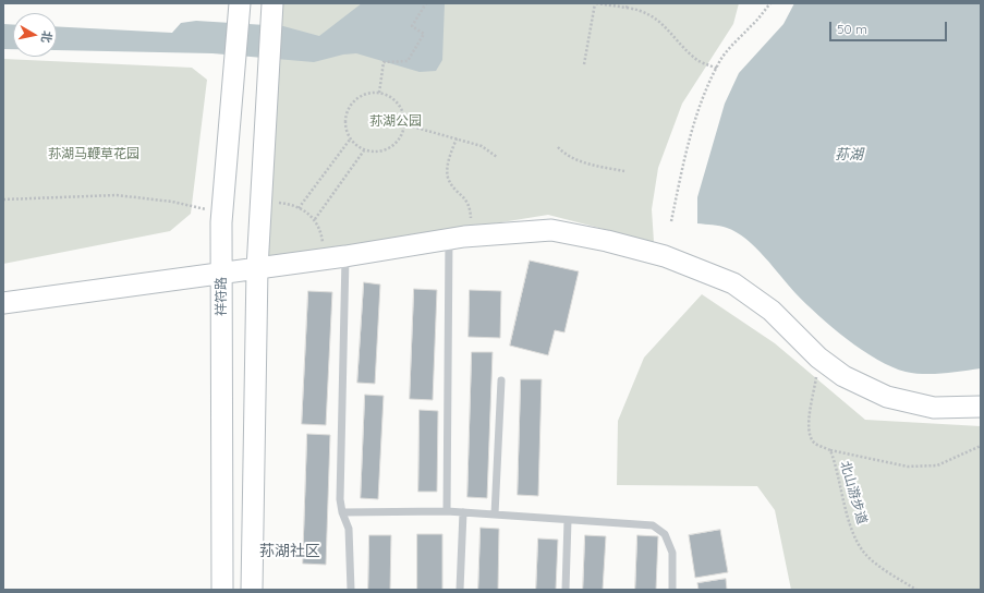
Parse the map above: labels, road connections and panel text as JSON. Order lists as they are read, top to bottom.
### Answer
{
  "streets": {
    "main road": ["祥符路"],
    "path": ["北山游步道"]
  },
  "districts": ["荪湖社区"],
  "water": ["荪湖"],
  "parks": ["荪湖公园", "荪湖马鞭草花园"],
  "scale_bar": "50 m",
  "north": "right"
}
